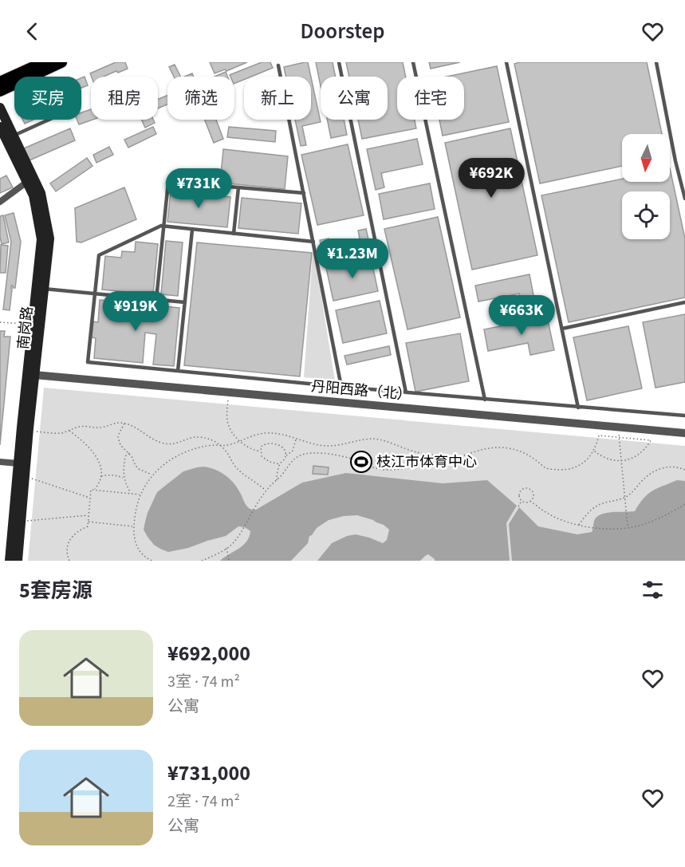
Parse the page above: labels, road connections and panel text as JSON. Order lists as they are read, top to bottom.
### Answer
{
  "streets": {
    "main road": ["南岗路"],
    "street": ["丹阳西路（北）"]
  },
  "crossings": [
    ["南岗路", "丹阳西路（北）"]
  ],
  "places": {
    "sports": ["枝江市体育中心"]
  },
  "north": "bottom",
  "page": {
    "header": "Doorstep",
    "chip": [
      "买房",
      "租房",
      "筛选",
      "新上",
      "公寓",
      "住宅"
    ],
    "price": [
      "¥692K",
      "¥731K",
      "¥1.23M",
      "¥919K",
      "¥663K"
    ],
    "heading": "5套房源",
    "list": [
      {
        "name": "¥692,000",
        "note": "3室 · 74 m² · 公寓"
      },
      {
        "name": "¥731,000",
        "note": "2室 · 74 m² · 公寓"
      }
    ]
  }
}
